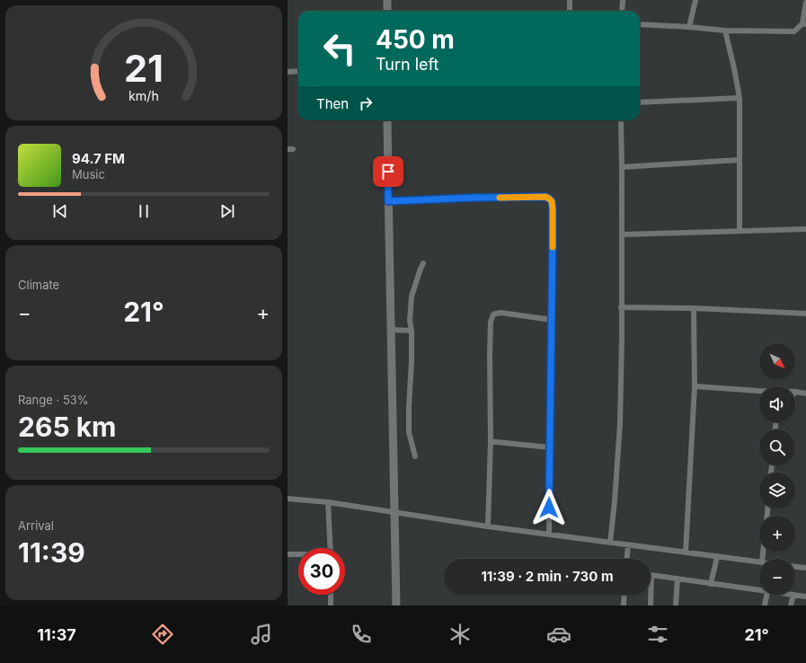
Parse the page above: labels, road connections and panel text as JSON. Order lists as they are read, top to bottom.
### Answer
{
  "north": "bottom right",
  "page": {
    "turn": ["450 m", "Turn left"],
    "then": "Then",
    "song": ["94.7 FM", "Music"],
    "tile": [
      "Climate",
      ["Range · 53%", "265 km"],
      ["Arrival", "11:39"]
    ],
    "heat": ["−", "21°", "+"],
    "map_buttons": ["+", "−"],
    "limit": "30",
    "trip": "11:39 · 2 min · 730 m",
    "tabs": ["11:37", "21°"],
    "gauge": ["21", "km/h"]
  }
}
